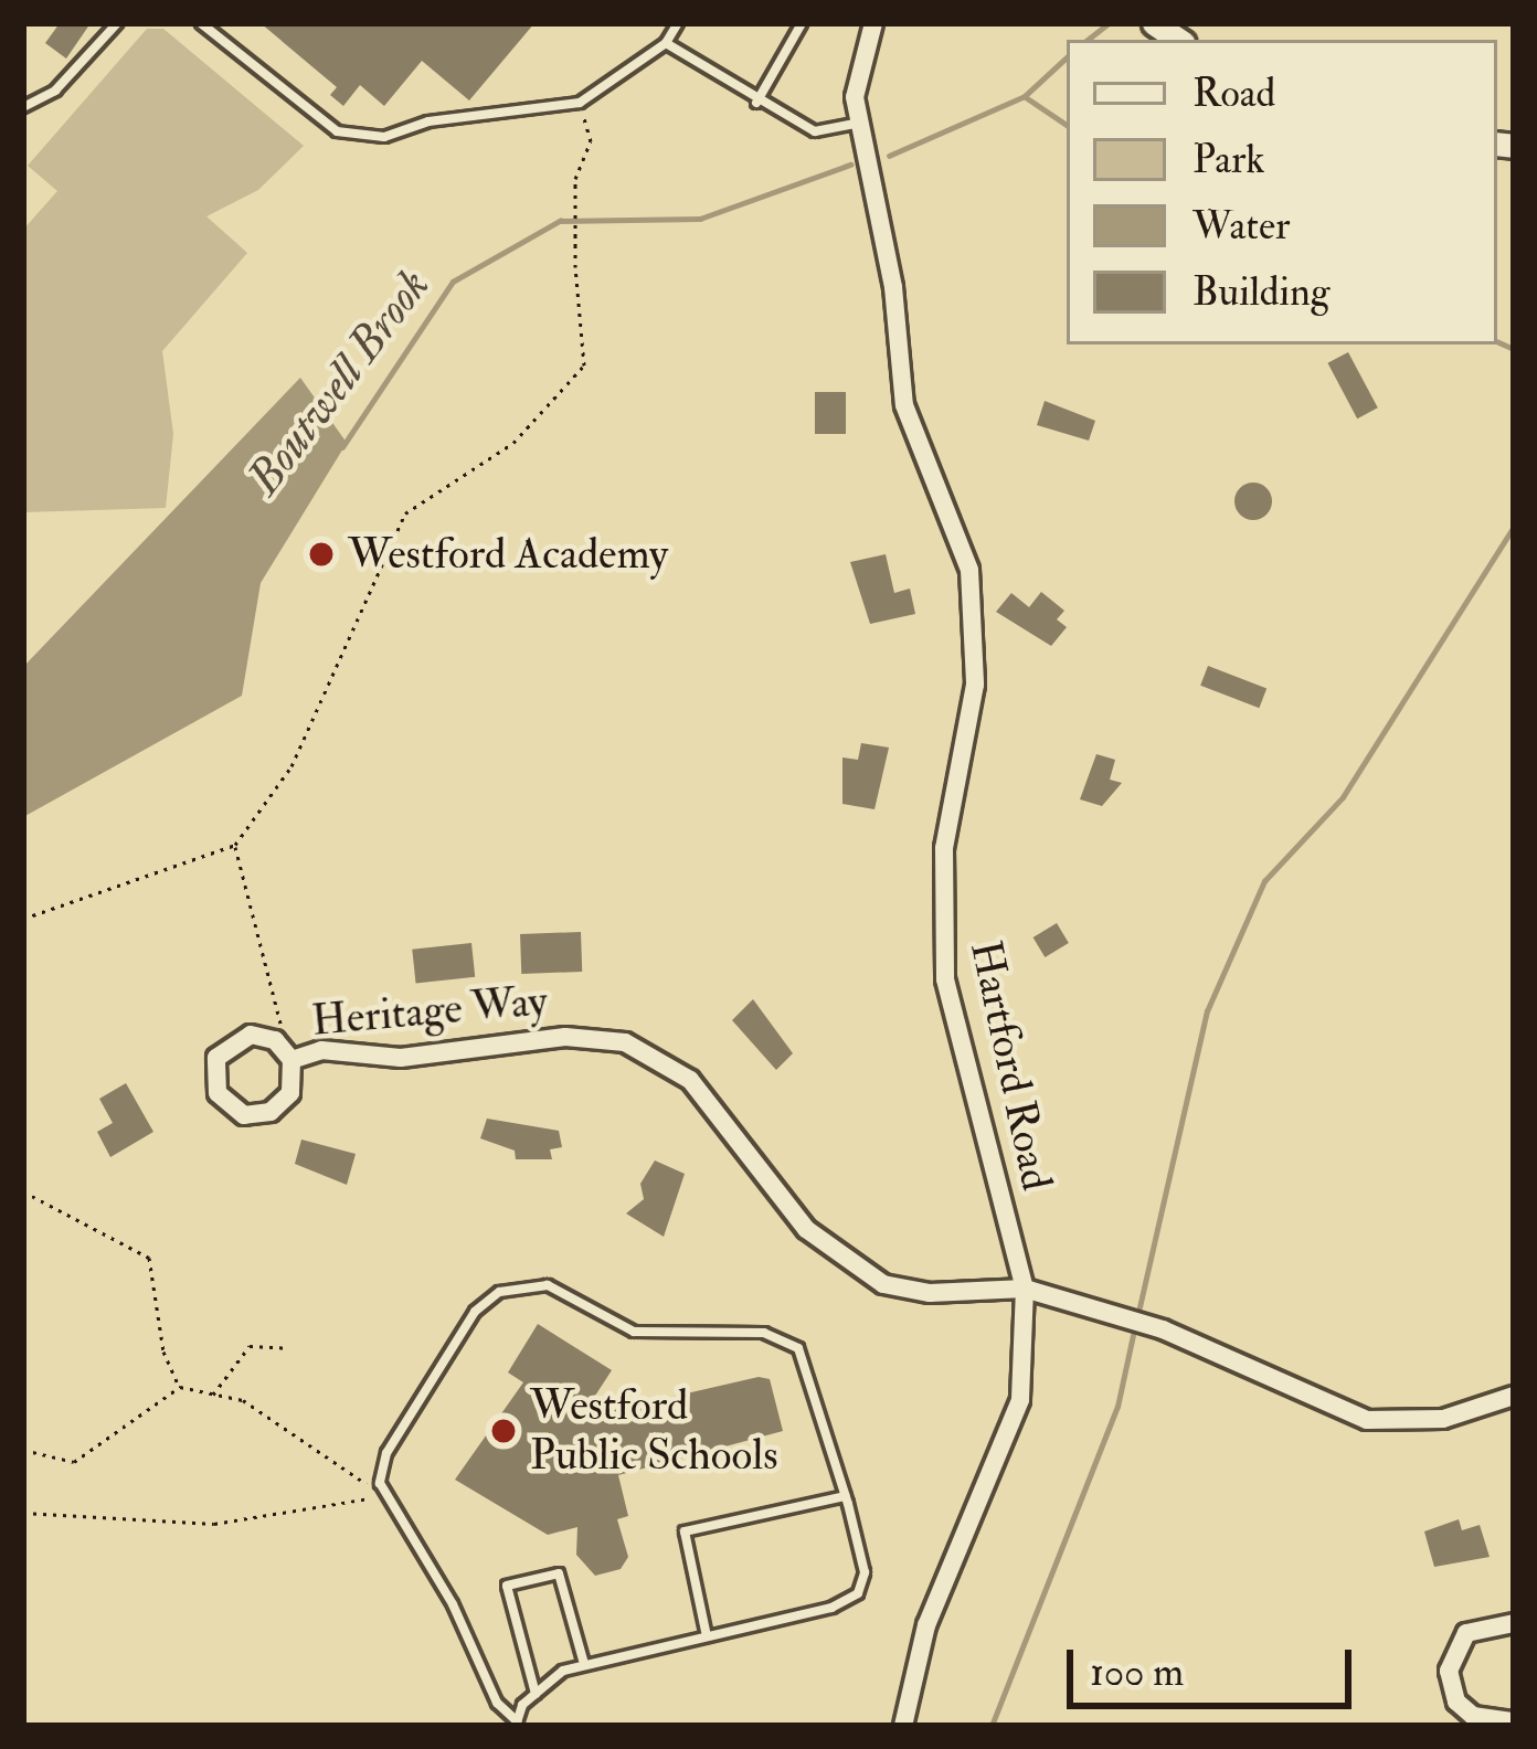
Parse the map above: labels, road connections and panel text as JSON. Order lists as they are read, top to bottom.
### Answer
{
  "streets": {
    "street": ["Heritage Way", "Hartford Road"]
  },
  "crossings": [
    ["Heritage Way", "Hartford Road"]
  ],
  "water": ["Boutwell Brook"],
  "places": ["Westford Academy", "Westford Public Schools"],
  "legend": [
    "Road",
    "Park",
    "Water",
    "Building"
  ],
  "scale_bar": "100 m"
}
